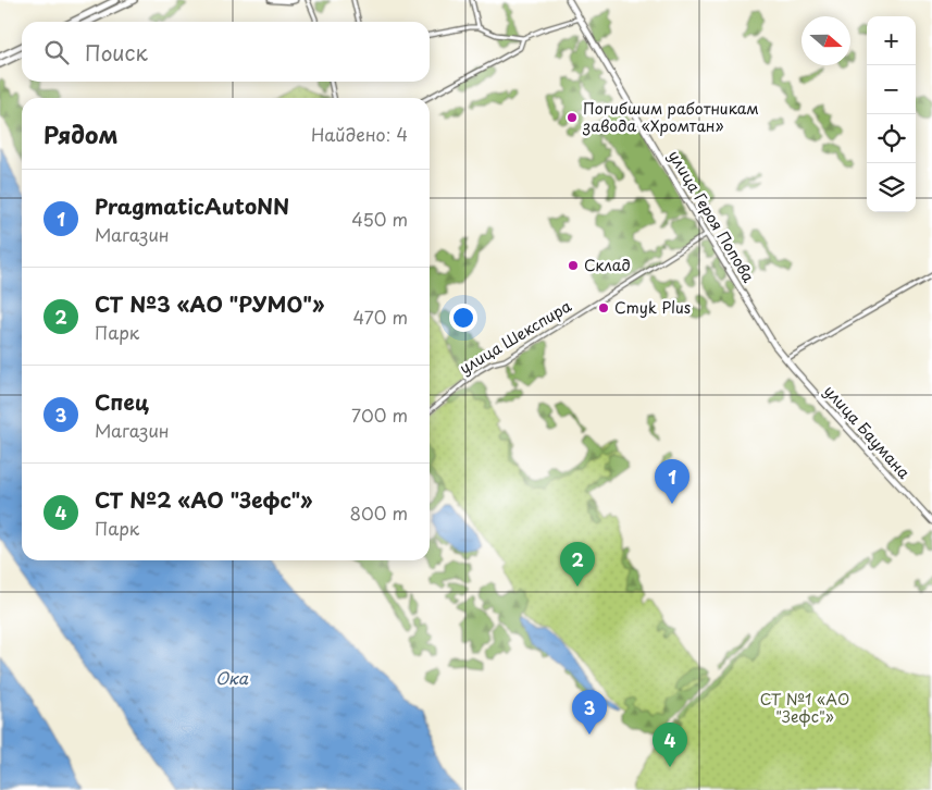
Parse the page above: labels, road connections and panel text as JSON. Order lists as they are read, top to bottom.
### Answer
{
  "streets": {
    "street": ["улица Героя Попова", "улица Шекспира", "улица Баумана"]
  },
  "crossings": [
    ["улица Героя Попова", "улица Шекспира"],
    ["улица Героя Попова", "улица Баумана"]
  ],
  "water": ["Ока"],
  "parks": ["СТ №1 «АО \"Зефс\"»"],
  "places": ["Погибшим работникам завода «Хромтан»", "Склад", "Cmyk Plus"],
  "north": "right",
  "page": {
    "map_buttons": ["+", "−"],
    "search": "Поиск",
    "heading": ["Рядом", "Найдено: 4"],
    "list": [
      {
        "mark": "1",
        "name": "PragmaticAutoNN",
        "note": "Магазин",
        "value": "450 m"
      },
      {
        "mark": "2",
        "name": "СТ №3 «АО \"РУМО\"»",
        "note": "Парк",
        "value": "470 m"
      },
      {
        "mark": "3",
        "name": "Спец",
        "note": "Магазин",
        "value": "700 m"
      },
      {
        "mark": "4",
        "name": "СТ №2 «АО \"Зефс\"»",
        "note": "Парк",
        "value": "800 m"
      }
    ],
    "pins": [
      "1",
      "2",
      "3",
      "4"
    ]
  }
}
